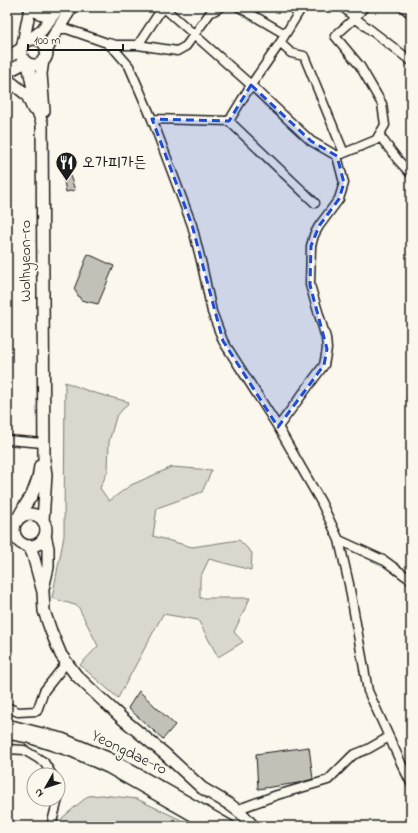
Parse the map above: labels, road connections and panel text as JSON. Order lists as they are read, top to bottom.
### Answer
{
  "streets": {
    "main road": ["Wolhyeon-ro", "Yeongdae-ro"]
  },
  "places": {
    "restaurant": ["오가피가든"]
  },
  "scale_bar": "100 m",
  "north": "bottom left"
}
